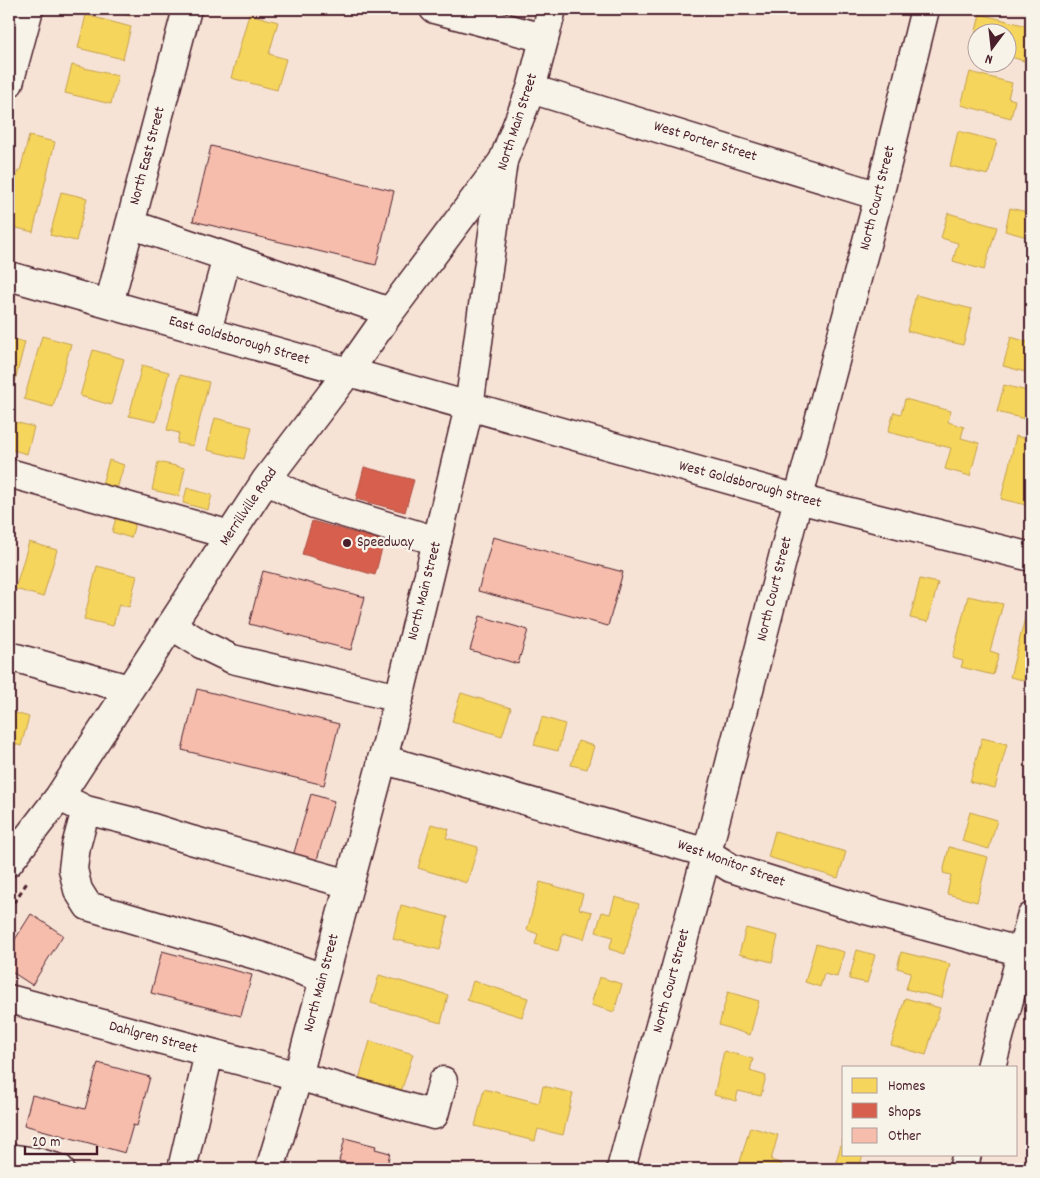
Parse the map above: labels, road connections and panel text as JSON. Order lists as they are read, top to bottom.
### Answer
{
  "streets": {
    "street": [
      "North Main Street",
      "West Porter Street",
      "North East Street",
      "North Court Street",
      "East Goldsborough Street",
      "West Goldsborough Street",
      "Merrillville Road",
      "West Monitor Street",
      "Dahlgren Street"
    ]
  },
  "crossings": [
    ["North Main Street", "West Porter Street"],
    ["North Main Street", "East Goldsborough Street"],
    ["North Main Street", "West Goldsborough Street"],
    ["North Main Street", "Merrillville Road"],
    ["North Main Street", "West Monitor Street"],
    ["North Main Street", "Dahlgren Street"],
    ["West Porter Street", "North Court Street"],
    ["North East Street", "East Goldsborough Street"],
    ["North Court Street", "West Goldsborough Street"],
    ["North Court Street", "West Monitor Street"],
    ["East Goldsborough Street", "West Goldsborough Street"],
    ["East Goldsborough Street", "Merrillville Road"]
  ],
  "places": ["Speedway"],
  "legend": ["Homes", "Shops", "Other"],
  "scale_bar": "20 m",
  "north": "bottom"
}
